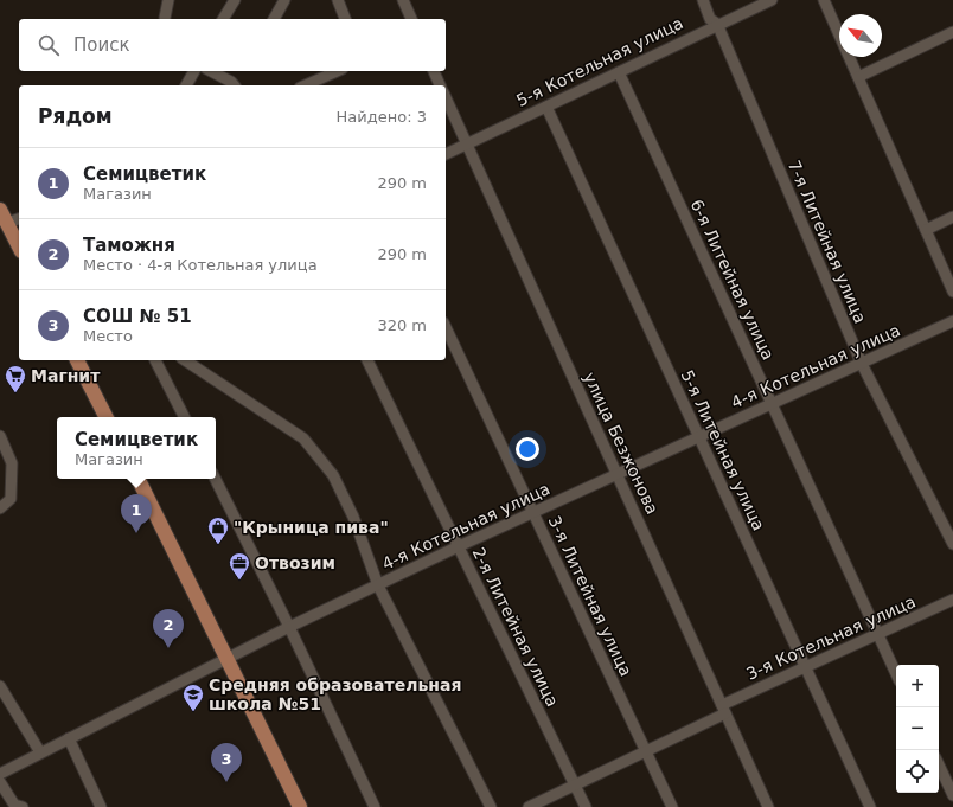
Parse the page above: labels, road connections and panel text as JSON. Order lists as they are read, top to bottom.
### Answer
{
  "streets": {
    "street": [
      "5-я Котельная улица",
      "7-я Литейная улица",
      "6-я Литейная улица",
      "4-я Котельная улица",
      "улица Безжонова",
      "5-я Литейная улица",
      "3-я Литейная улица",
      "2-я Литейная улица",
      "3-я Котельная улица"
    ]
  },
  "crossings": [
    ["5-я Котельная улица", "7-я Литейная улица"],
    ["5-я Котельная улица", "6-я Литейная улица"],
    ["5-я Котельная улица", "улица Безжонова"],
    ["5-я Котельная улица", "5-я Литейная улица"],
    ["7-я Литейная улица", "4-я Котельная улица"],
    ["6-я Литейная улица", "4-я Котельная улица"],
    ["6-я Литейная улица", "3-я Котельная улица"],
    ["4-я Котельная улица", "улица Безжонова"],
    ["4-я Котельная улица", "5-я Литейная улица"],
    ["4-я Котельная улица", "3-я Литейная улица"],
    ["4-я Котельная улица", "2-я Литейная улица"],
    ["улица Безжонова", "3-я Котельная улица"],
    ["5-я Литейная улица", "3-я Котельная улица"],
    ["3-я Литейная улица", "3-я Котельная улица"],
    ["2-я Литейная улица", "3-я Котельная улица"]
  ],
  "places": {
    "supermarket": ["Магнит"],
    "shop": ["\"Крыница пива\""],
    "office": ["Отвозим"],
    "school or university": ["Средняя образовательная школа №51"]
  },
  "north": "top left",
  "page": {
    "search": "Поиск",
    "heading": ["Рядом", "Найдено: 3"],
    "list": [
      {
        "mark": "1",
        "name": "Семицветик",
        "note": "Магазин",
        "value": "290 m"
      },
      {
        "mark": "2",
        "name": "Таможня",
        "note": "Место · 4-я Котельная улица",
        "value": "290 m"
      },
      {
        "mark": "3",
        "name": "СОШ № 51",
        "note": "Место",
        "value": "320 m"
      }
    ],
    "popup": ["Семицветик", "Магазин"],
    "pins": ["1", "2", "3"],
    "map_buttons": ["+", "−"]
  }
}
